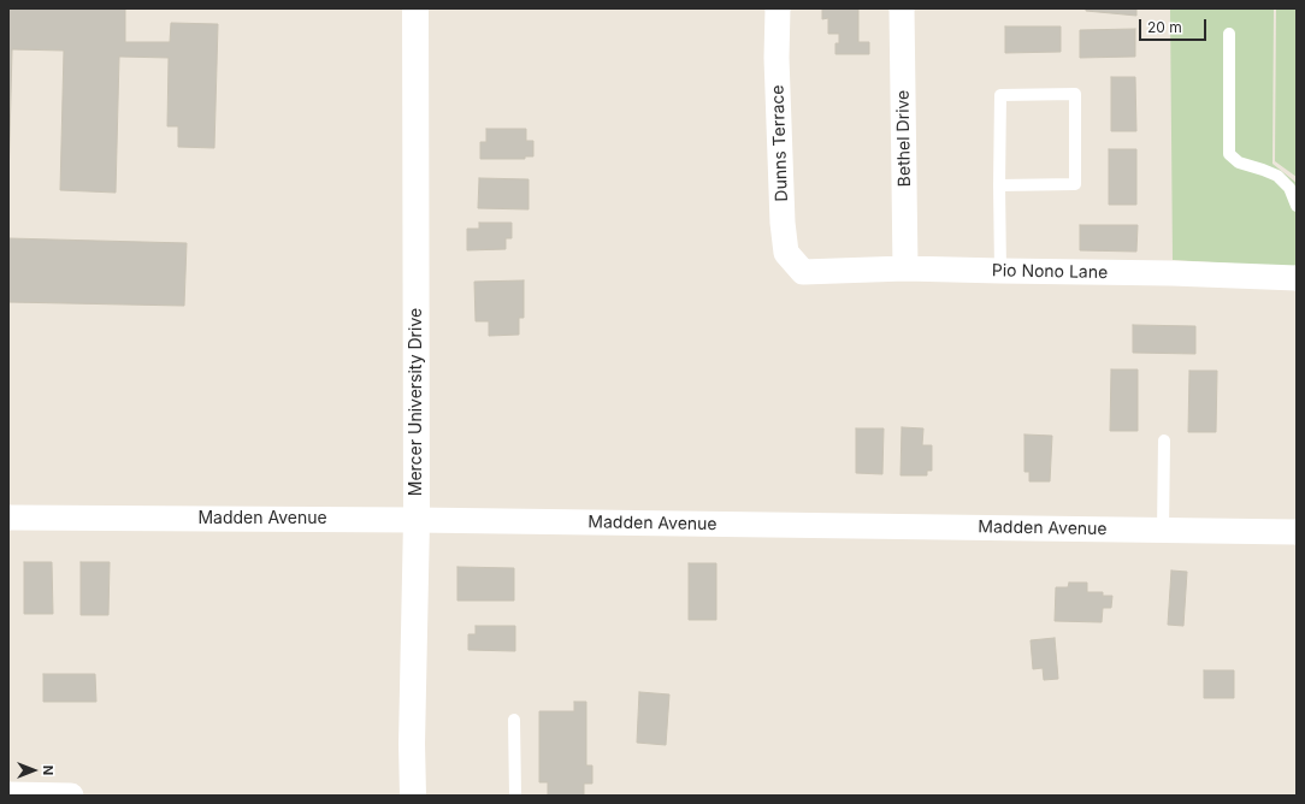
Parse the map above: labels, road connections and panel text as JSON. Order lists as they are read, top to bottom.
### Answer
{
  "streets": {
    "main road": ["Mercer University Drive"],
    "street": [
      "Bethel Drive",
      "Dunns Terrace",
      "Pio Nono Lane",
      "Madden Avenue"
    ]
  },
  "crossings": [
    ["Bethel Drive", "Pio Nono Lane"],
    ["Dunns Terrace", "Pio Nono Lane"],
    ["Mercer University Drive", "Madden Avenue"]
  ],
  "scale_bar": "20 m",
  "north": "right"
}
